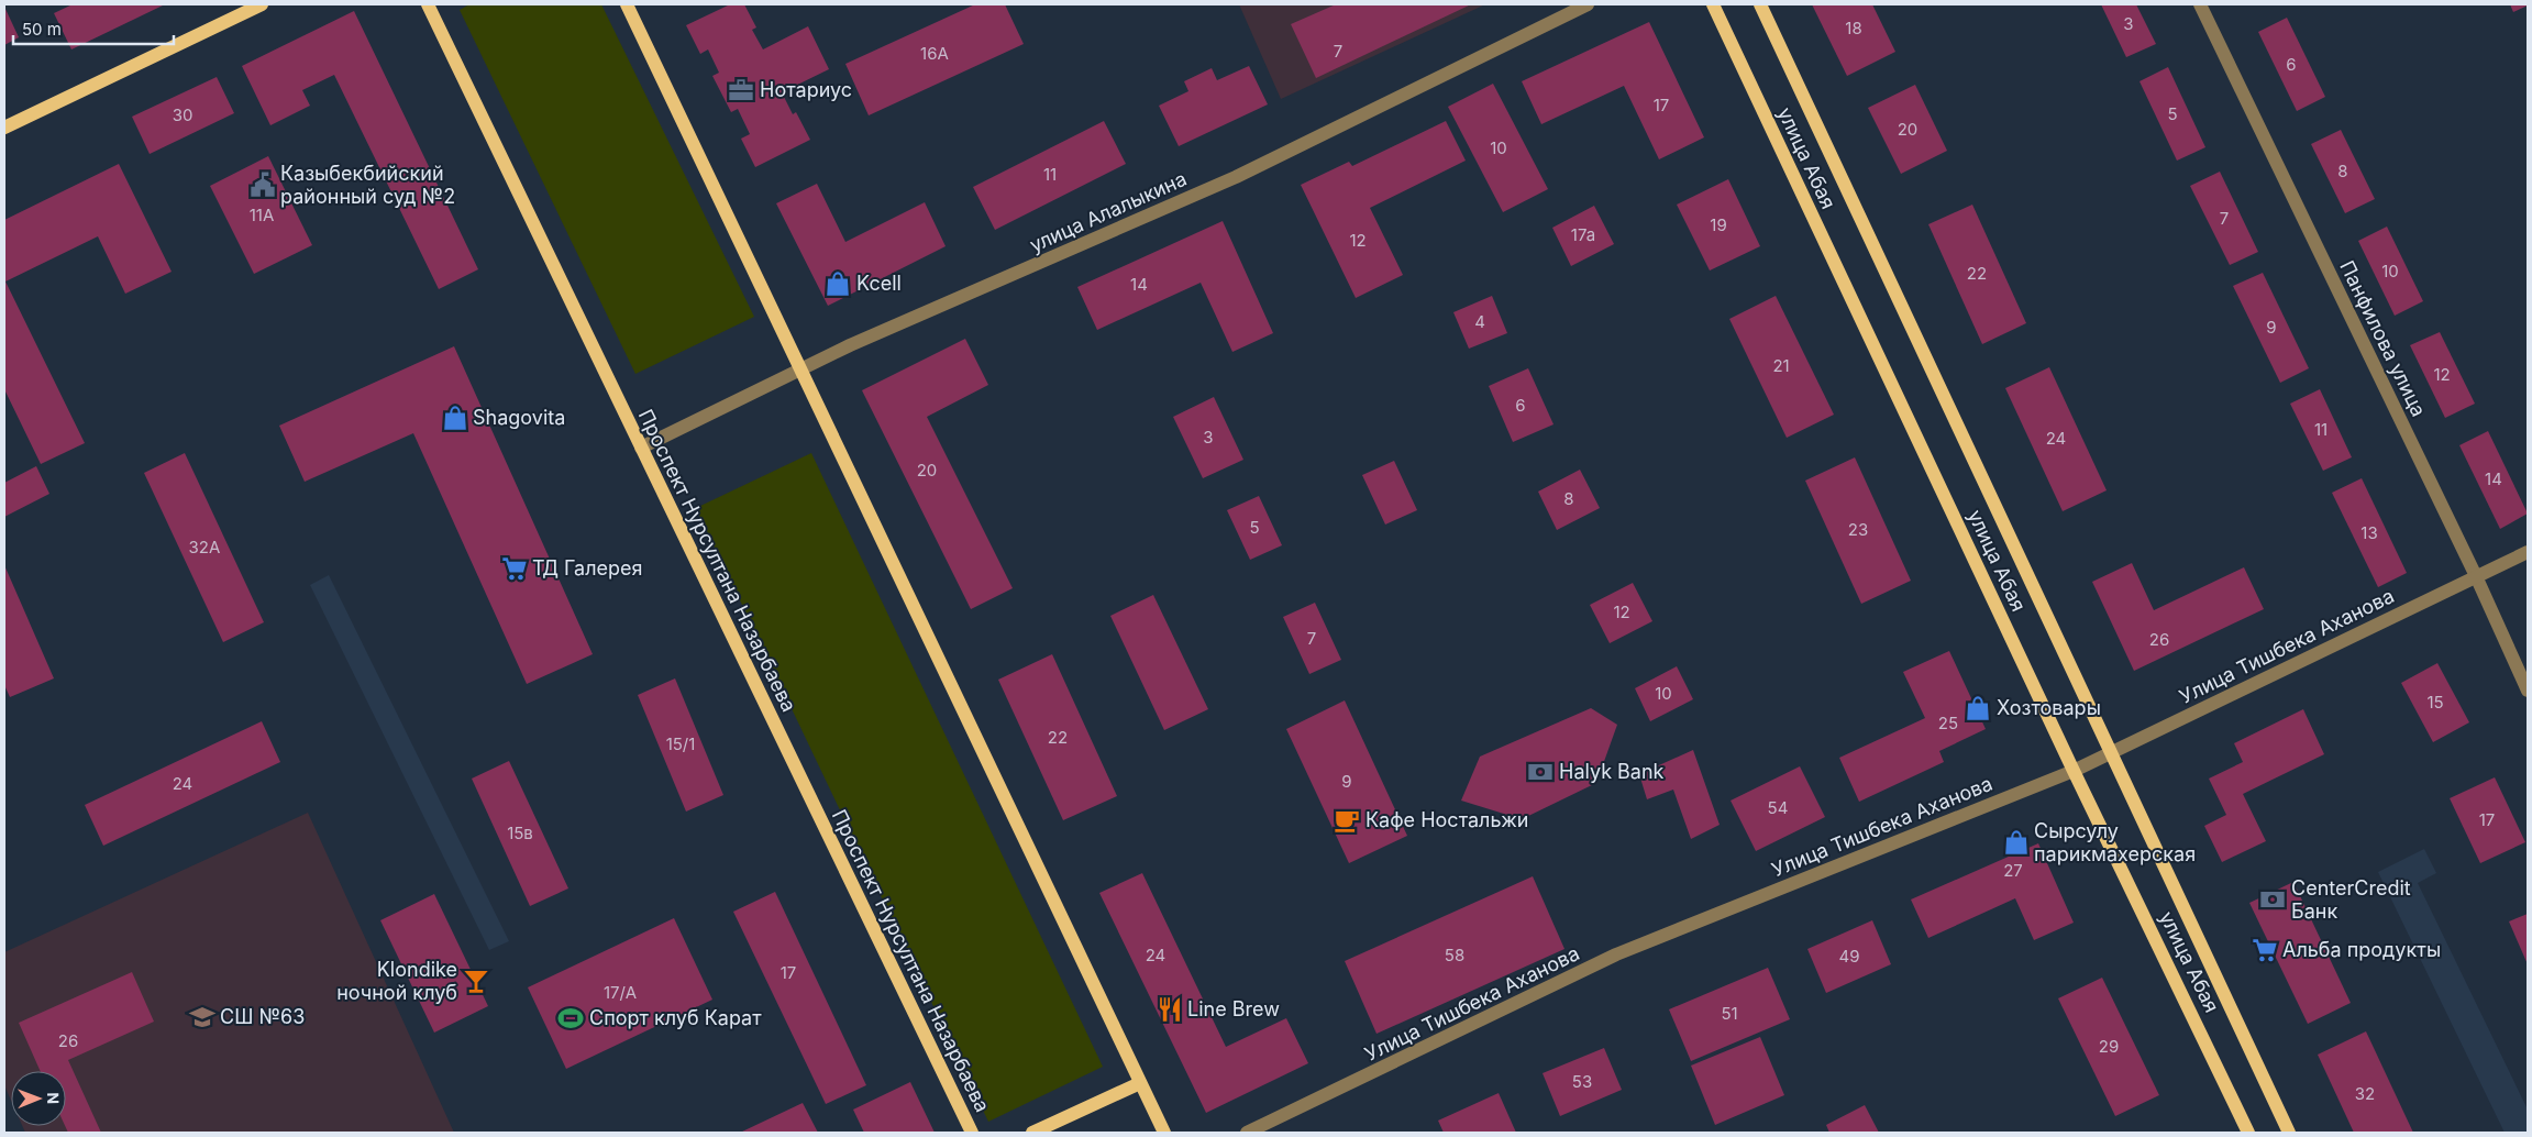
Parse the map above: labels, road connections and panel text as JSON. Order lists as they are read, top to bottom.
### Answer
{
  "streets": {
    "main road": ["улица Абая", "Проспект Нурсултана Назарбаева"],
    "street": ["улица Алалыкина", "Панфилова улица", "Улица Тишбека Аханова"]
  },
  "crossings": [
    ["улица Абая", "Улица Тишбека Аханова"],
    ["улица Алалыкина", "Проспект Нурсултана Назарбаева"],
    ["Панфилова улица", "Улица Тишбека Аханова"]
  ],
  "places": {
    "office": ["Нотариус"],
    "public building": ["Казыбекбийский районный суд №2"],
    "shop": [
      "Kcell",
      "Shagovita",
      "Хозтовары",
      "Сырсулу парикмахерская"
    ],
    "supermarket": ["ТД Галерея", "Альба продукты"],
    "bank": ["Halyk Bank", "CenterCredit Банк"],
    "cafe": ["Кафе Ностальжи"],
    "bar": ["Klondike ночной клуб"],
    "restaurant": ["Line Brew"],
    "school or university": ["СШ №63"],
    "sports": ["Спорт клуб Карат"]
  },
  "house_numbers": [
    "3",
    "18",
    "7",
    "16А",
    "6",
    "17",
    "5",
    "30",
    "20",
    "10",
    "8",
    "11",
    "11А",
    "7",
    "19",
    "17а",
    "12",
    "10",
    "22",
    "14",
    "4",
    "9",
    "21",
    "12",
    "6",
    "11",
    "3",
    "24",
    "20",
    "14",
    "8",
    "5",
    "23",
    "13",
    "32А",
    "12",
    "7",
    "26",
    "10",
    "15",
    "25",
    "22",
    "15/1",
    "9",
    "24",
    "54",
    "17",
    "15в",
    "27",
    "24",
    "58",
    "49",
    "17",
    "17/А",
    "51",
    "26",
    "29",
    "53",
    "32"
  ],
  "scale_bar": "50 m",
  "north": "right"
}
